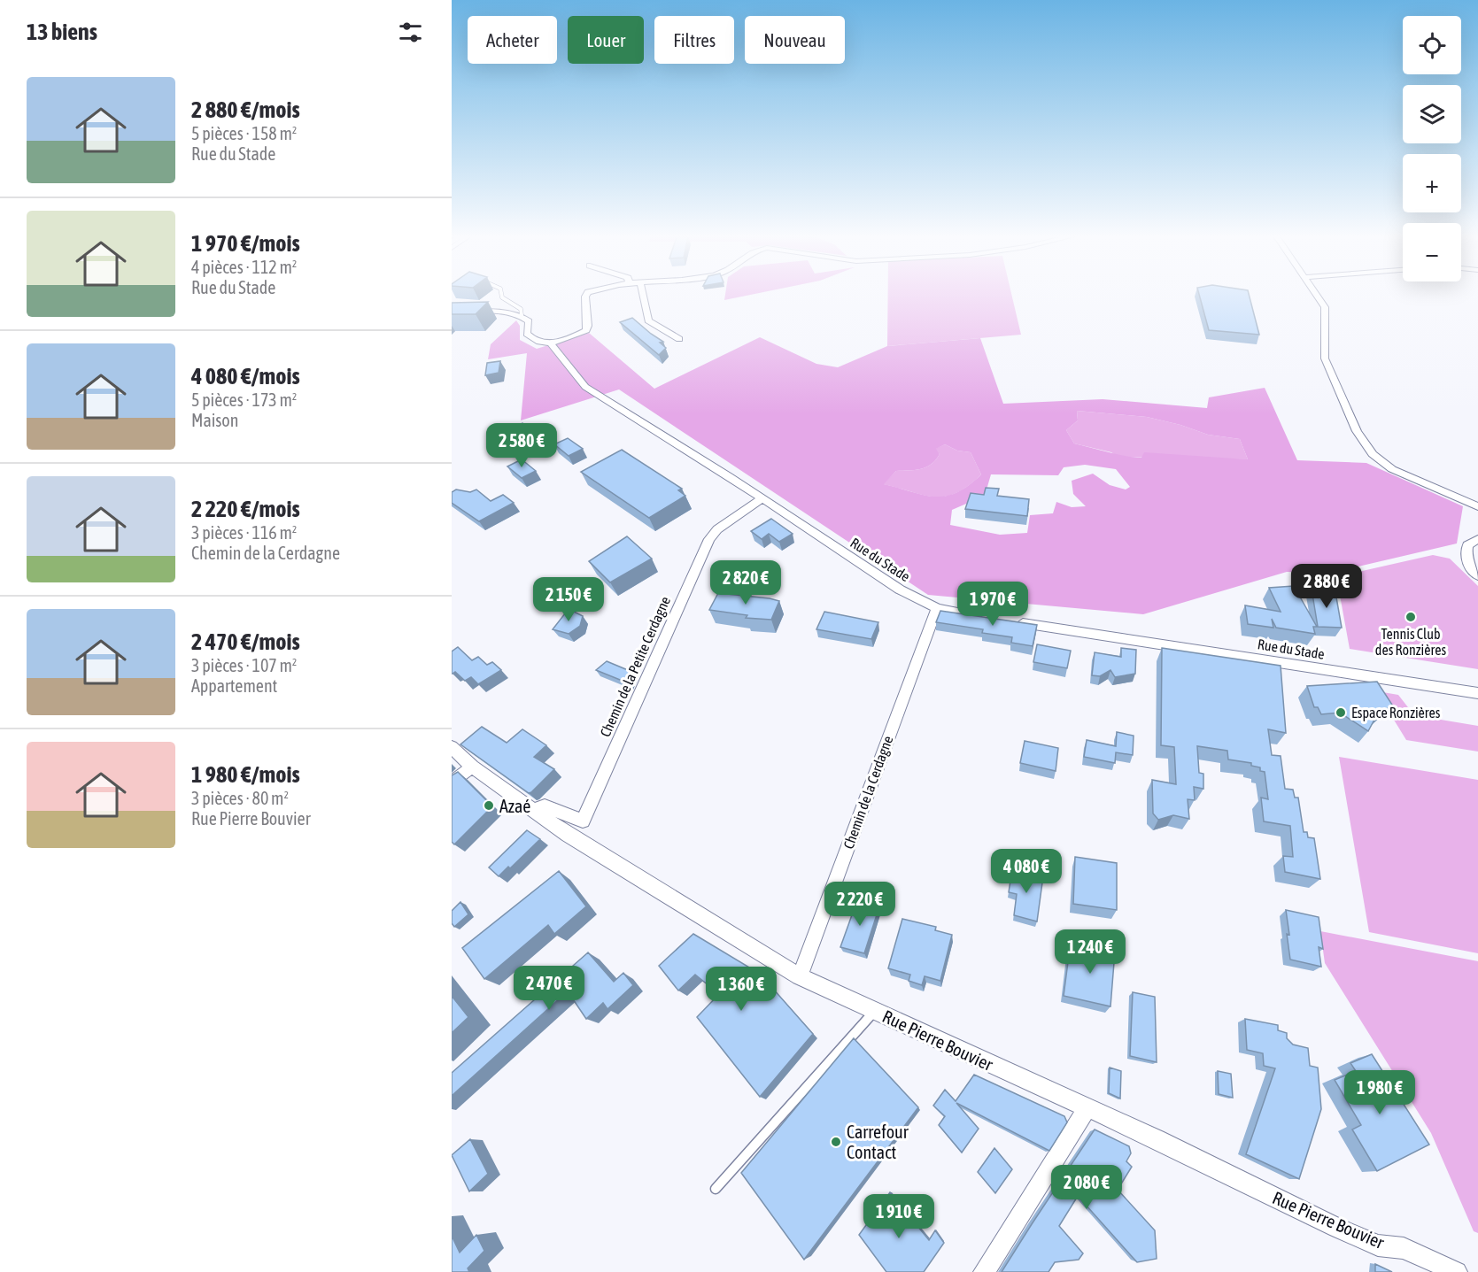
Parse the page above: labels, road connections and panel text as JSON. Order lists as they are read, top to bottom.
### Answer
{
  "streets": {
    "street": [
      "Rue du Stade",
      "Chemin de la Petite Cerdagne",
      "Chemin de la Cerdagne",
      "Rue Pierre Bouvier"
    ]
  },
  "crossings": [
    ["Rue du Stade", "Chemin de la Petite Cerdagne"],
    ["Rue du Stade", "Chemin de la Cerdagne"],
    ["Chemin de la Petite Cerdagne", "Rue Pierre Bouvier"],
    ["Chemin de la Cerdagne", "Rue Pierre Bouvier"]
  ],
  "places": [
    "Tennis Club des Ronzières",
    "Espace Ronzières",
    "Azaé",
    "Carrefour Contact"
  ],
  "page": {
    "heading": "13 biens",
    "map_buttons": ["+", "−"],
    "chip": [
      "Acheter",
      "Louer",
      "Filtres",
      "Nouveau"
    ],
    "list": [
      {
        "name": "2 880 €/mois",
        "note": "5 pièces · 158 m² · Rue du Stade"
      },
      {
        "name": "1 970 €/mois",
        "note": "4 pièces · 112 m² · Rue du Stade"
      },
      {
        "name": "4 080 €/mois",
        "note": "5 pièces · 173 m² · Maison"
      },
      {
        "name": "2 220 €/mois",
        "note": "3 pièces · 116 m² · Chemin de la Cerdagne"
      },
      {
        "name": "2 470 €/mois",
        "note": "3 pièces · 107 m² · Appartement"
      },
      {
        "name": "1 980 €/mois",
        "note": "3 pièces · 80 m² · Rue Pierre Bouvier"
      }
    ],
    "price": [
      "2 580 €",
      "2 820 €",
      "2 880 €",
      "2 150 €",
      "1 970 €",
      "4 080 €",
      "2 220 €",
      "1 240 €",
      "2 470 €",
      "1 360 €",
      "1 980 €",
      "2 080 €",
      "1 910 €"
    ]
  }
}
